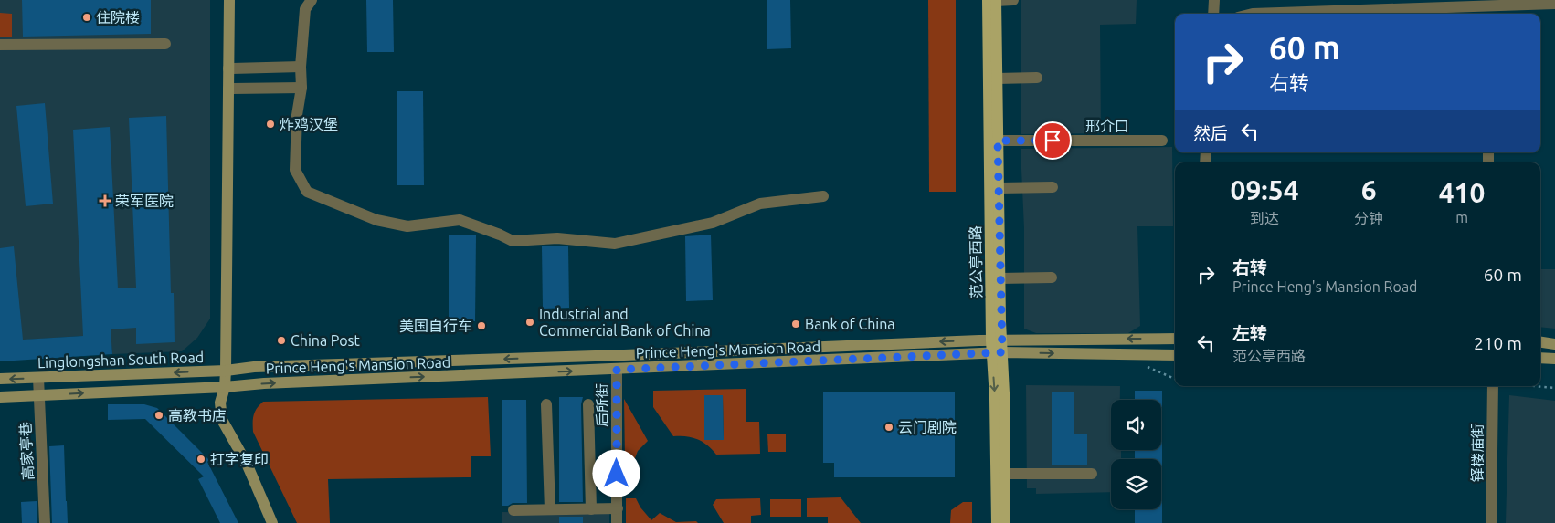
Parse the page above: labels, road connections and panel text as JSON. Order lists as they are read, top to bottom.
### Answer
{
  "streets": {
    "main road": ["范公亭西路", "Prince Heng's Mansion Road", "Linglongshan South Road"],
    "street": [
      "邢介口",
      "后所街",
      "高家亭巷",
      "铎楼庙街"
    ]
  },
  "crossings": [
    ["邢介口", "范公亭西路"],
    ["范公亭西路", "Prince Heng's Mansion Road"],
    ["Prince Heng's Mansion Road", "Linglongshan South Road"],
    ["Prince Heng's Mansion Road", "后所街"],
    ["Linglongshan South Road", "高家亭巷"]
  ],
  "places": {
    "other": [
      "住院楼",
      "炸鸡汉堡",
      "Industrial and Commercial Bank of China",
      "Bank of China",
      "美国自行车",
      "China Post",
      "高教书店",
      "云门剧院",
      "打字复印"
    ],
    "health": ["荣军医院"]
  },
  "page": {
    "turn": ["60 m", "右转"],
    "then": "然后",
    "eta": [
      "09:54",
      "到达",
      "6",
      "分钟",
      "410",
      "m"
    ],
    "list": [
      {
        "name": "右转",
        "note": "Prince Heng's Mansion Road",
        "value": "60 m"
      },
      {
        "name": "左转",
        "note": "范公亭西路",
        "value": "210 m"
      }
    ]
  }
}
